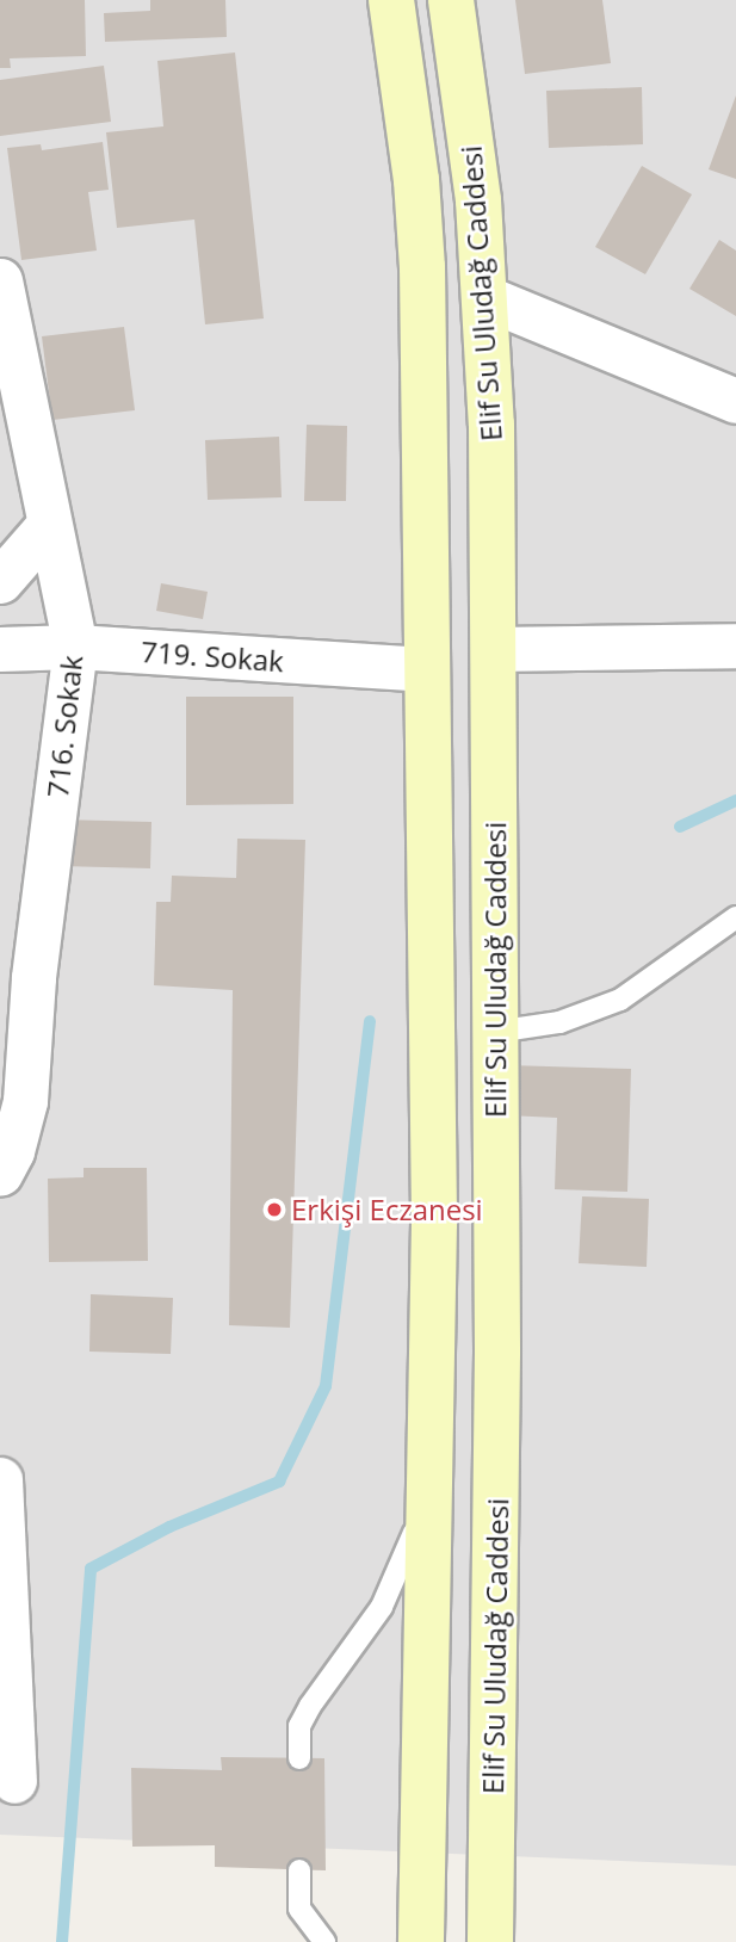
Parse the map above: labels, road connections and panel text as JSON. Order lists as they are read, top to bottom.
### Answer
{
  "streets": {
    "main road": ["Elif Su Uludağ Caddesi"],
    "street": ["719. Sokak", "716. Sokak"]
  },
  "crossings": [
    ["Elif Su Uludağ Caddesi", "719. Sokak"],
    ["719. Sokak", "716. Sokak"]
  ],
  "places": ["Erkişi Eczanesi"]
}
